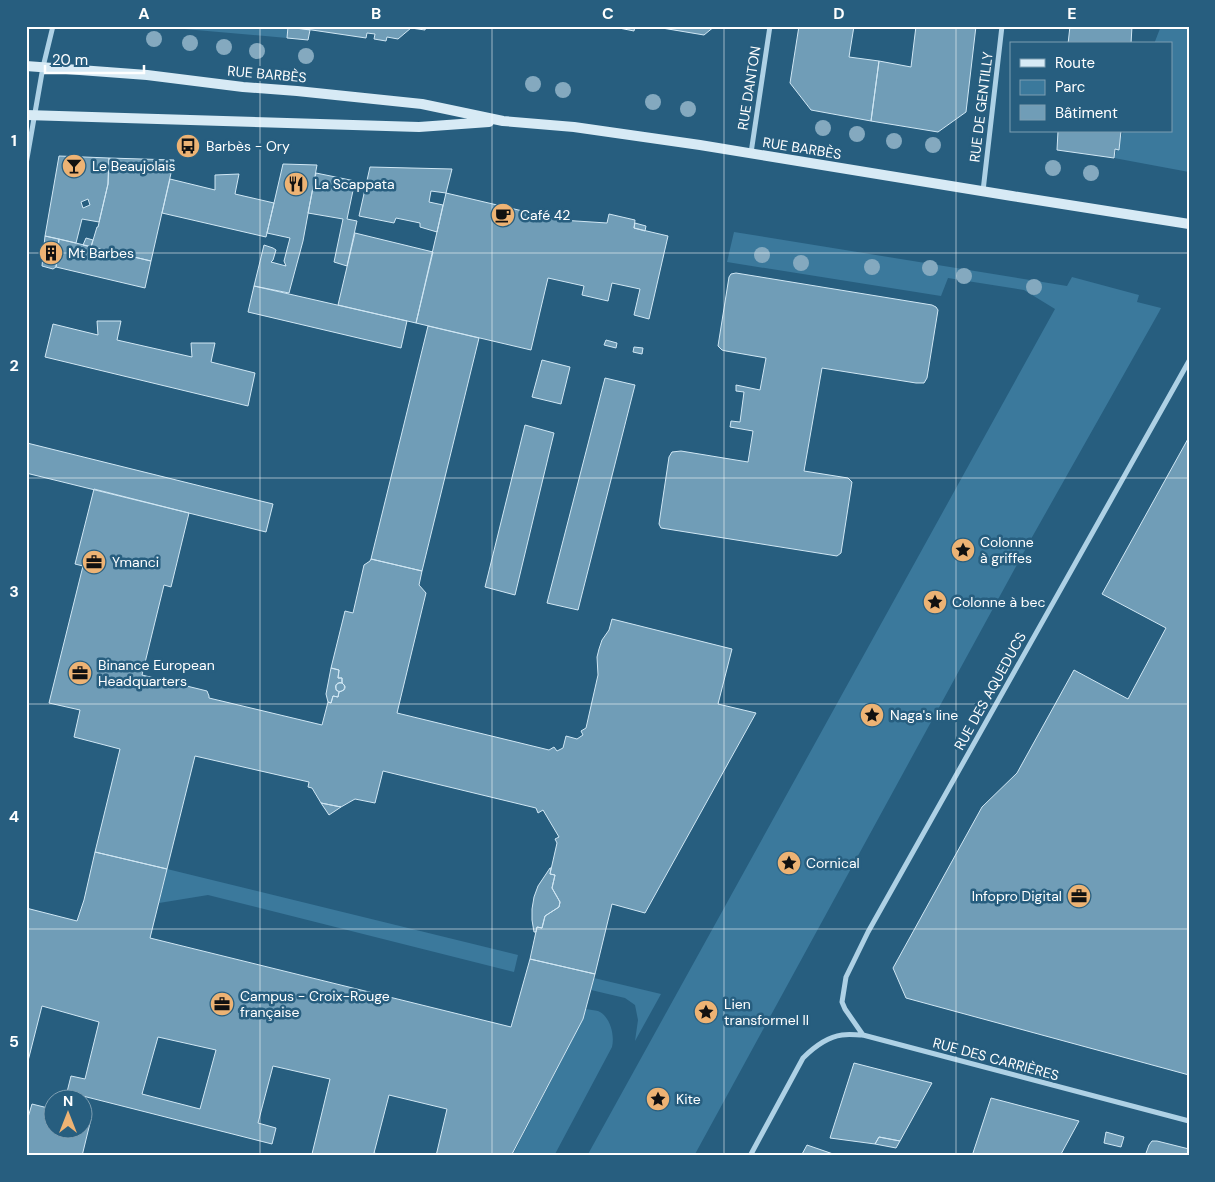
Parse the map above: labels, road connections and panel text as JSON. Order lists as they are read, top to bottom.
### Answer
{
  "streets": {
    "main road": ["RUE BARBÈS"],
    "street": [
      "RUE DANTON",
      "RUE DE GENTILLY",
      "RUE DES AQUEDUCS",
      "RUE DES CARRIÈRES"
    ]
  },
  "crossings": [
    ["RUE BARBÈS", "RUE DANTON"],
    ["RUE BARBÈS", "RUE DE GENTILLY"],
    ["RUE DES AQUEDUCS", "RUE DES CARRIÈRES"]
  ],
  "places": {
    "bus stop": ["Barbès - Ory"],
    "bar": ["Le Beaujolais"],
    "restaurant": ["La Scappata"],
    "cafe": ["Café 42"],
    "building": ["Mt Barbes"],
    "place": [
      "Colonne à griffes",
      "Colonne à bec",
      "Naga's line",
      "Cornical",
      "Lien transformel II",
      "Kite"
    ],
    "office": [
      "Ymanci",
      "Binance European Headquarters",
      "Infopro Digital",
      "Campus - Croix-Rouge française"
    ]
  },
  "legend": ["Route", "Parc", "Bâtiment"],
  "scale_bar": "20 m",
  "north": "top",
  "grid": {
    "columns": [
      "A",
      "B",
      "C",
      "D",
      "E"
    ],
    "rows": [
      "1",
      "2",
      "3",
      "4",
      "5"
    ]
  }
}
